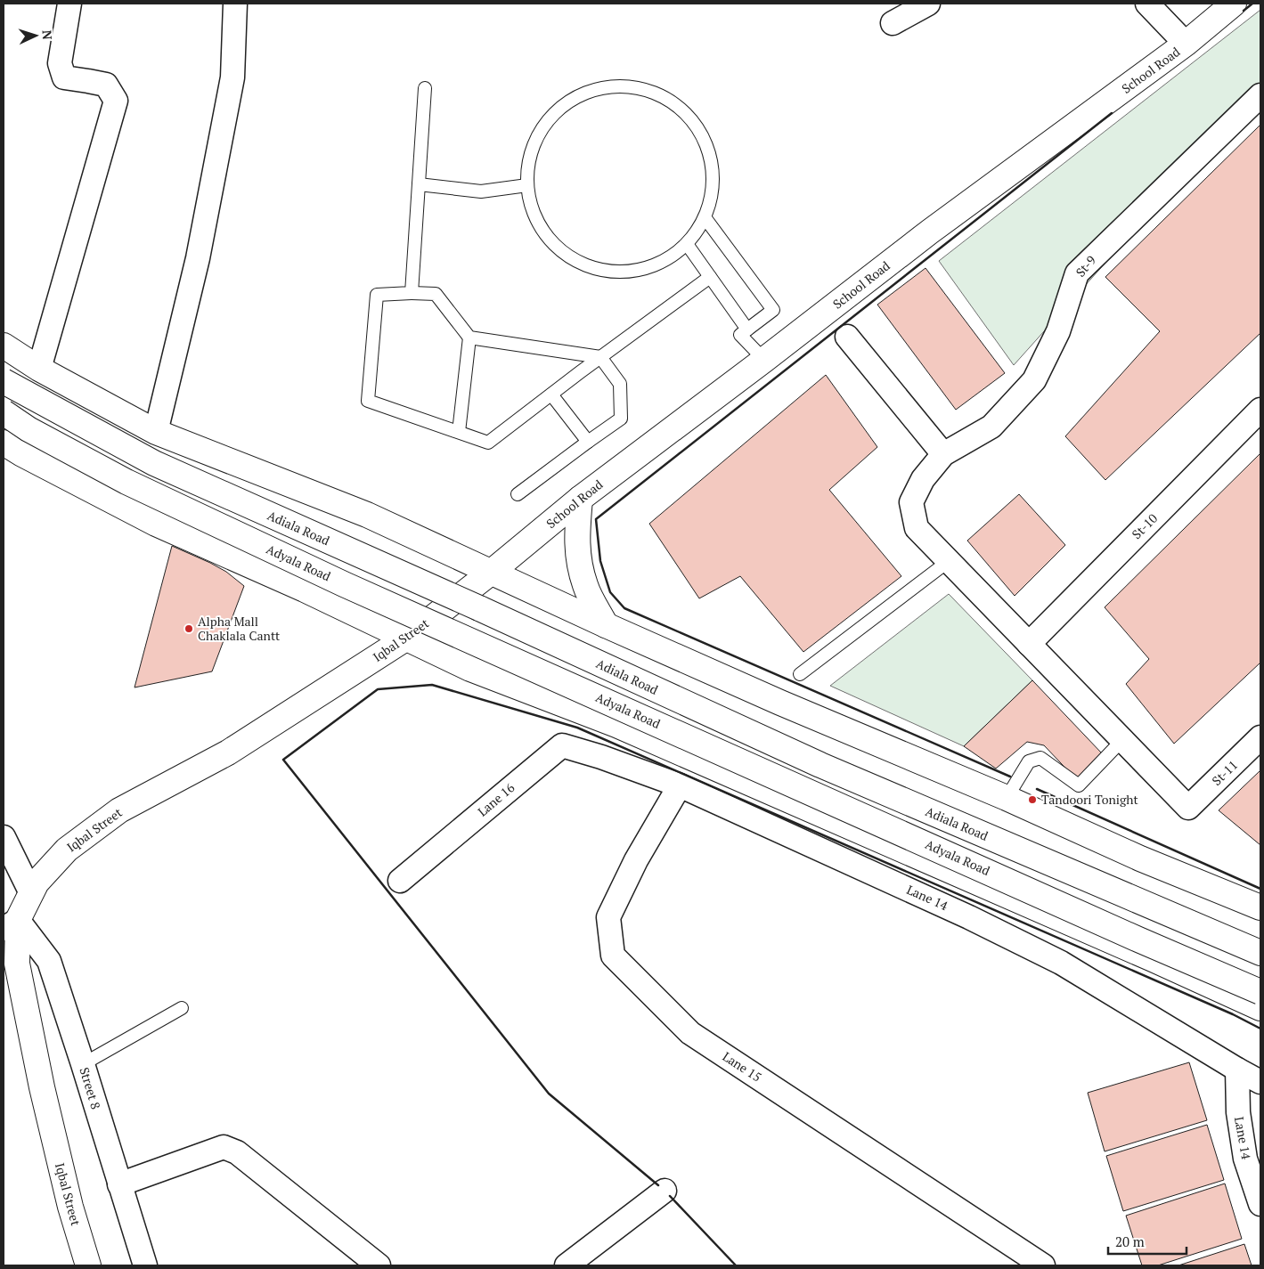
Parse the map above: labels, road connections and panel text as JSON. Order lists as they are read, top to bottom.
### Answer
{
  "streets": {
    "street": [
      "School Road",
      "St-9",
      "St-10",
      "Adiala Road",
      "Adyala Road",
      "Iqbal Street",
      "St-11",
      "Lane 16",
      "Lane 14",
      "Lane 15",
      "Street 8"
    ]
  },
  "crossings": [
    ["School Road", "Iqbal Street"],
    ["Iqbal Street", "Street 8"],
    ["Lane 16", "Lane 14"],
    ["Lane 14", "Lane 15"]
  ],
  "places": ["Alpha Mall Chaklala Cantt", "Tandoori Tonight"],
  "scale_bar": "20 m",
  "north": "right"
}
